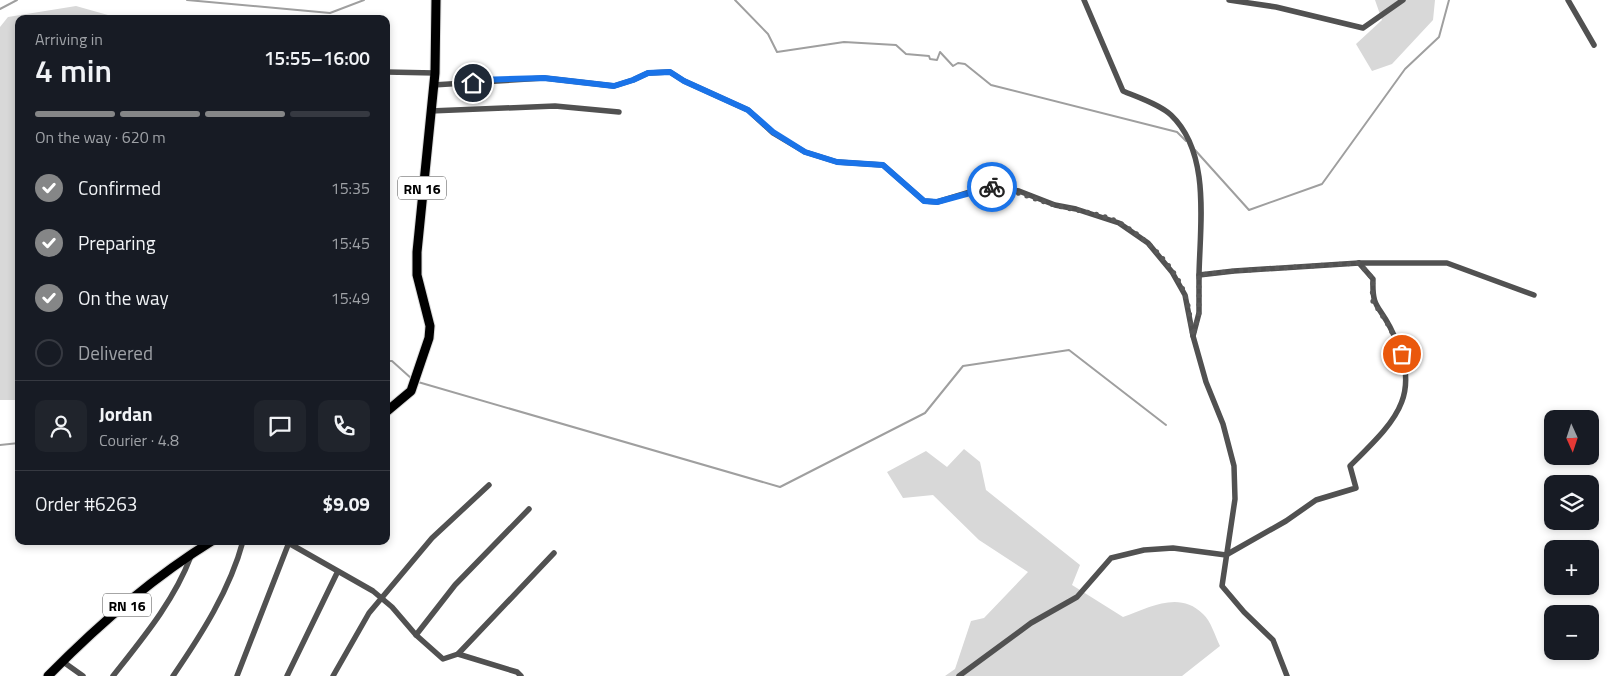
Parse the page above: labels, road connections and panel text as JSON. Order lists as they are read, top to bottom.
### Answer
{
  "streets": {
    "main road": ["RN 16"]
  },
  "north": "bottom",
  "page": {
    "heading": ["4 min", "Arriving in", "15:55–16:00"],
    "panel": [
      "Jordan",
      "Courier · 4.8",
      "Order #6263",
      "$9.09"
    ],
    "bar": "On the way · 620 m",
    "list": [
      ["Confirmed", "15:35"],
      ["Preparing", "15:45"],
      ["On the way", "15:49"],
      "Delivered"
    ],
    "map_buttons": ["+", "−"]
  }
}
